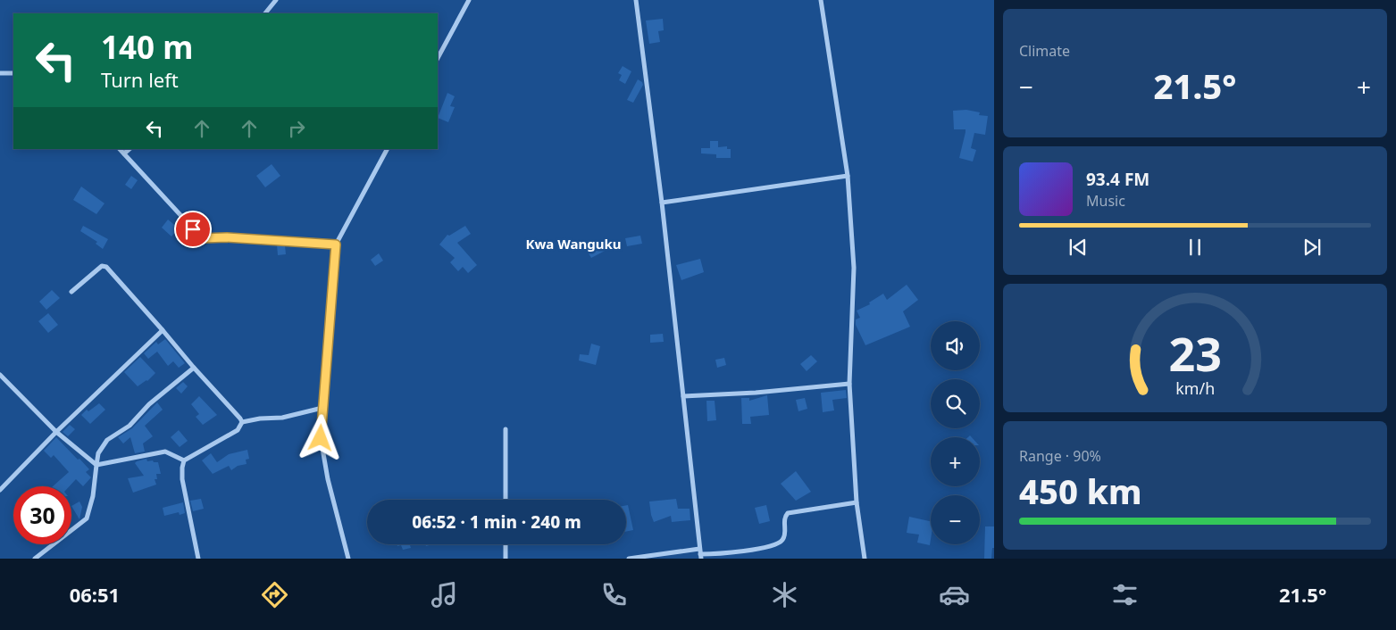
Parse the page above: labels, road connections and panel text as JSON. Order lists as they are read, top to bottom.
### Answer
{
  "districts": ["Kwa Wanguku"],
  "page": {
    "tile": [
      "Climate",
      ["Range · 90%", "450 km"]
    ],
    "turn": ["140 m", "Turn left"],
    "heat": ["−", "21.5°", "+"],
    "song": ["93.4 FM", "Music"],
    "map_buttons": ["+", "−"],
    "limit": "30",
    "trip": "06:52 · 1 min · 240 m",
    "tabs": ["06:51", "21.5°"],
    "gauge": ["23", "km/h"]
  }
}
